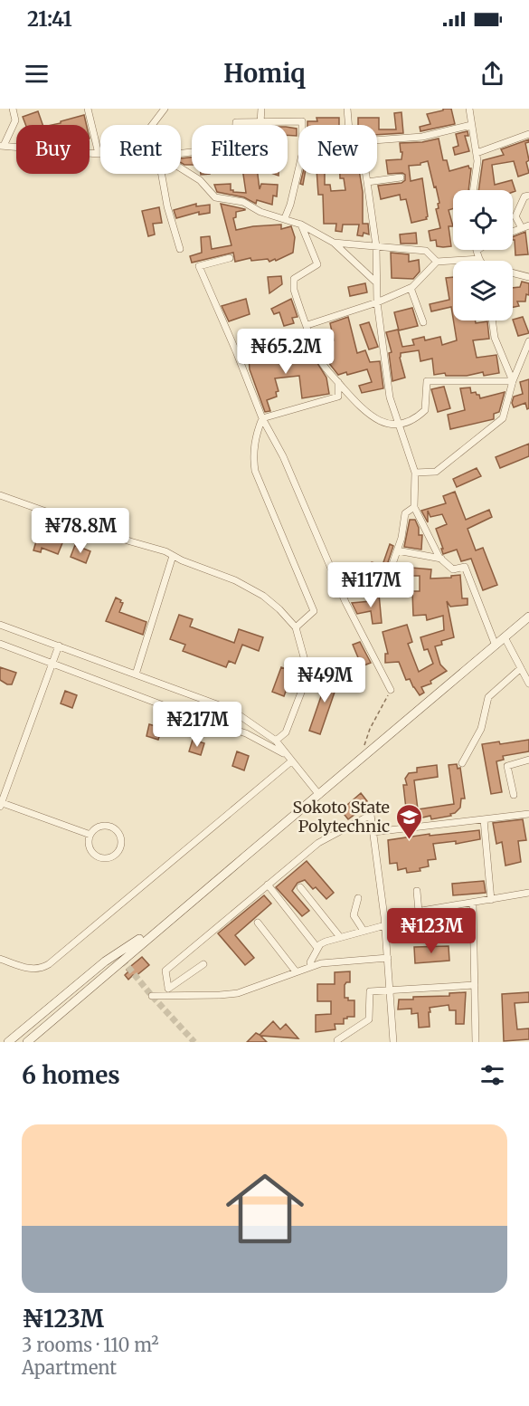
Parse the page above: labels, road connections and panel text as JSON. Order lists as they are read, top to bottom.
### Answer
{
  "places": {
    "school or university": ["Sokoto State Polytechnic"]
  },
  "page": {
    "status": "21:41",
    "header": "Homiq",
    "chip": [
      "Buy",
      "Rent",
      "Filters",
      "New"
    ],
    "price": [
      "₦65.2M",
      "₦78.8M",
      "₦117M",
      "₦49M",
      "₦217M",
      "₦123M"
    ],
    "heading": "6 homes",
    "list": [
      {
        "name": "₦123M",
        "note": "3 rooms · 110 m² · Apartment"
      }
    ]
  }
}
